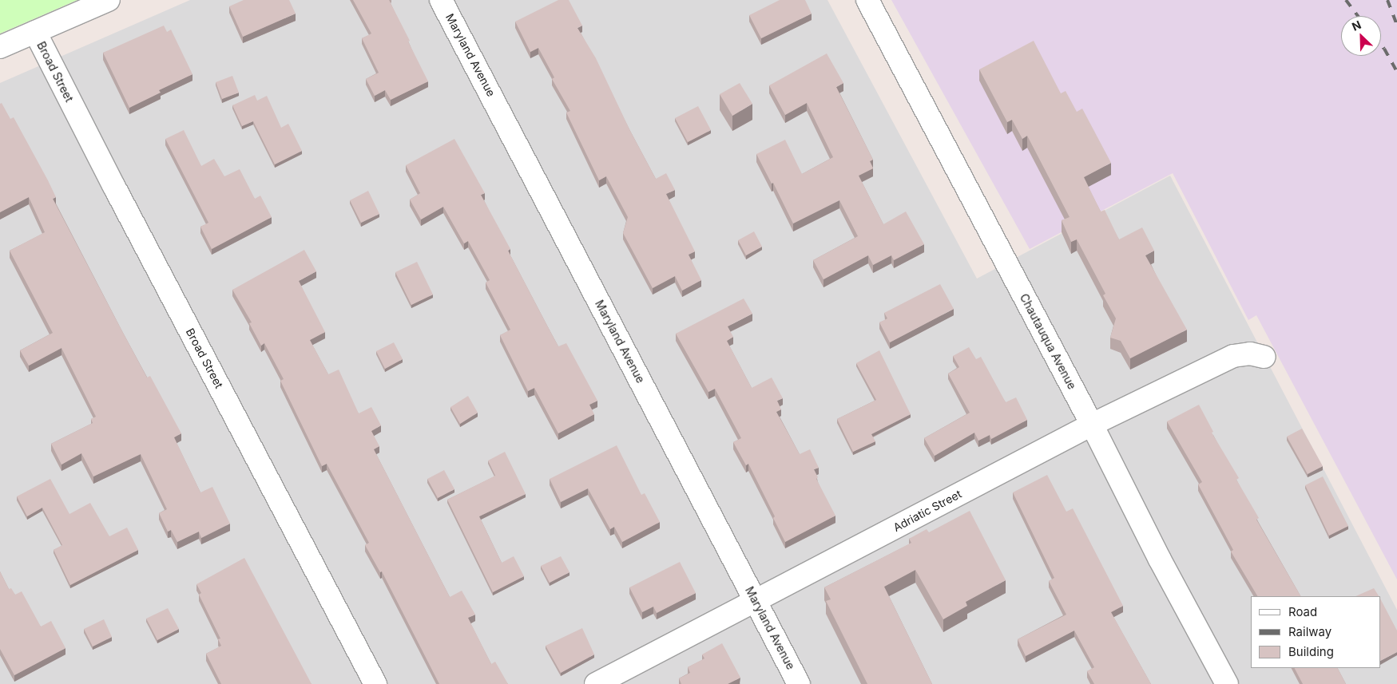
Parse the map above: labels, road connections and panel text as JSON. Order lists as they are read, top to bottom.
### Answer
{
  "streets": {
    "street": [
      "Maryland Avenue",
      "Broad Street",
      "Chautauqua Avenue",
      "Adriatic Street"
    ]
  },
  "crossings": [
    ["Maryland Avenue", "Adriatic Street"],
    ["Chautauqua Avenue", "Adriatic Street"]
  ],
  "legend": ["Road", "Railway", "Building"],
  "north": "top left"
}
